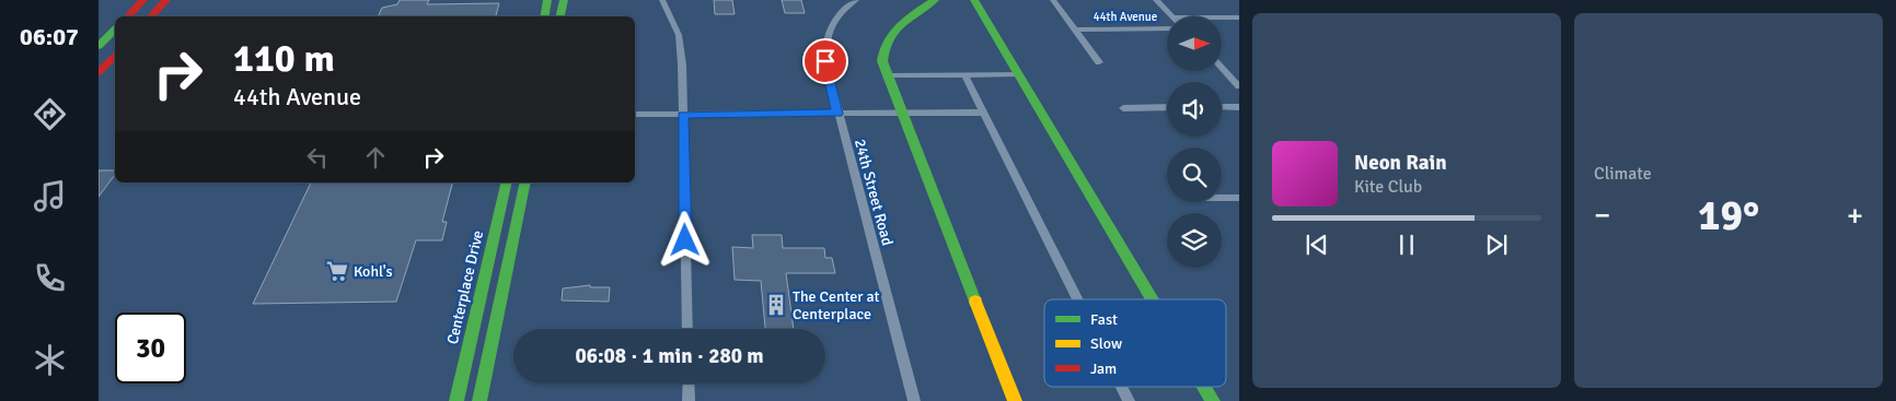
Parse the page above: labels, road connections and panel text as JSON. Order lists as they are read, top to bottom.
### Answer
{
  "streets": {
    "main road": ["Centerplace Drive"],
    "street": ["44th Avenue", "24th Street Road"]
  },
  "places": {
    "supermarket": ["Kohl's"],
    "building": ["The Center at Centerplace"]
  },
  "legend": ["Fast", "Slow", "Jam"],
  "north": "right",
  "page": {
    "tabs": "06:07",
    "tile": "Climate",
    "turn": ["110 m", "44th Avenue"],
    "song": ["Neon Rain", "Kite Club"],
    "heat": ["−", "19°", "+"],
    "limit": "30",
    "trip": "06:08 · 1 min · 280 m"
  }
}
